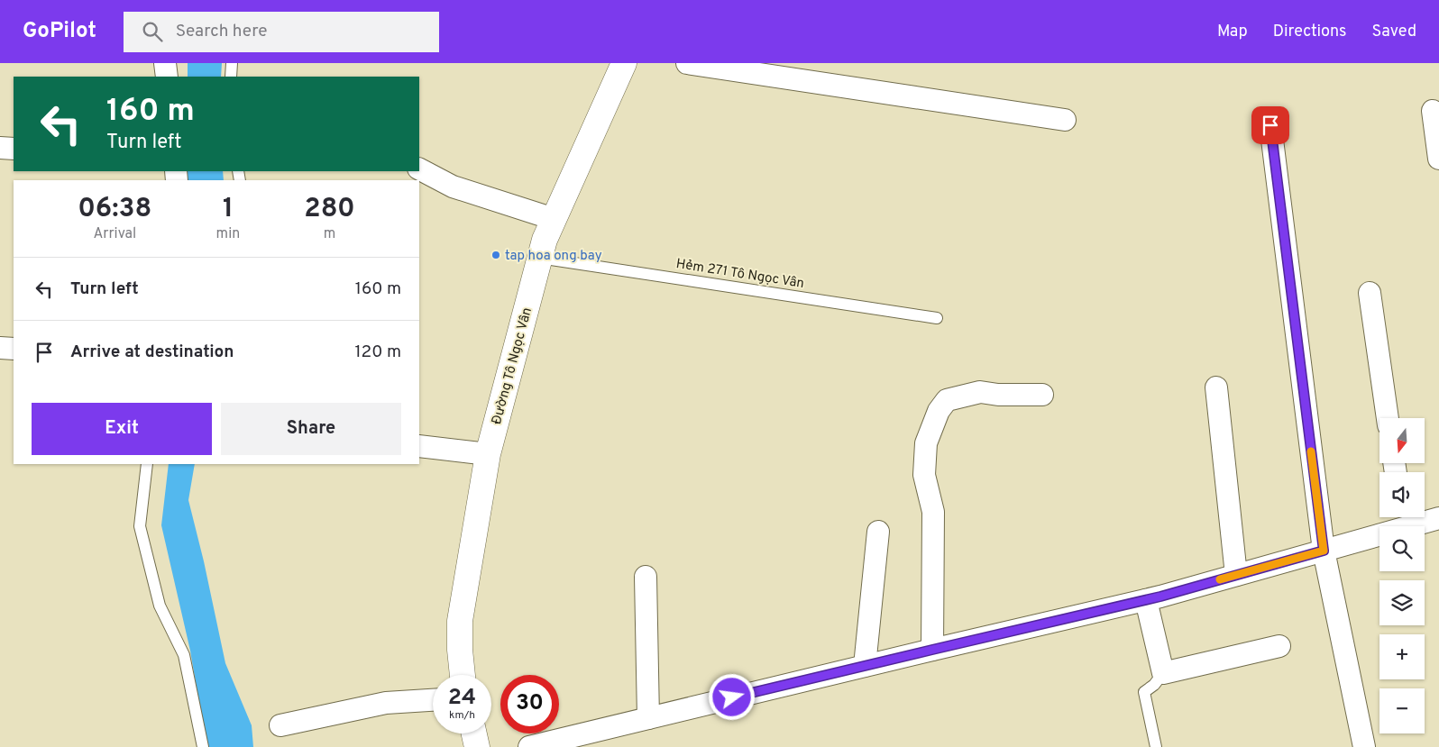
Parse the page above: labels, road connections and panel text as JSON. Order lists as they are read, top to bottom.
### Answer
{
  "streets": {
    "street": ["Đường Tô Ngọc Vân"],
    "lane": ["Hẻm 271 Tô Ngọc Vân"]
  },
  "crossings": [
    ["Hẻm 271 Tô Ngọc Vân", "Đường Tô Ngọc Vân"]
  ],
  "places": ["tap hoa ong bay"],
  "north": "bottom",
  "page": {
    "header": "GoPilot",
    "search": "Search here",
    "nav": ["Map", "Directions", "Saved"],
    "turn": ["160 m", "Turn left"],
    "eta": [
      "06:38",
      "Arrival",
      "1",
      "min",
      "280",
      "m"
    ],
    "list": [
      {
        "name": "Turn left",
        "value": "160 m"
      },
      {
        "name": "Arrive at destination",
        "value": "120 m"
      }
    ],
    "buttons": ["Exit", "Share"],
    "map_buttons": ["+", "−"],
    "speed": "24 km/h",
    "limit": "30"
  }
}
